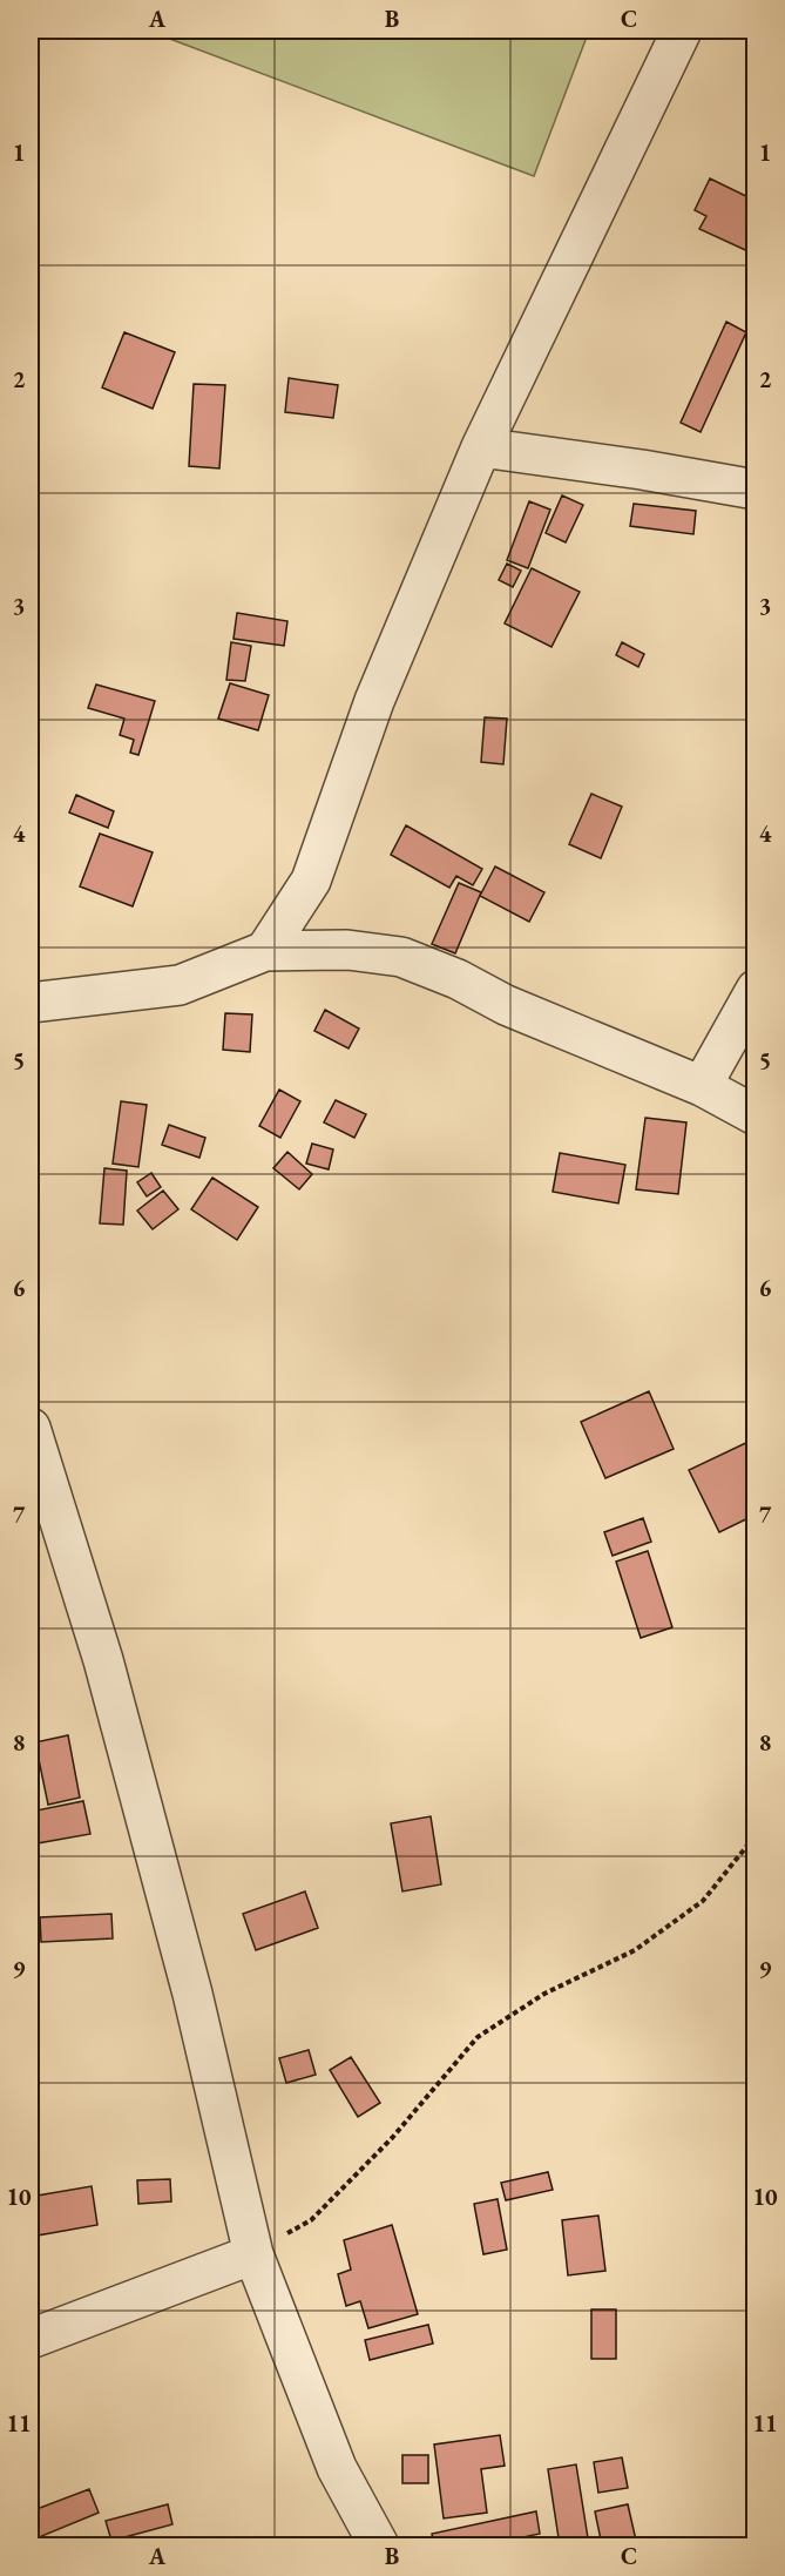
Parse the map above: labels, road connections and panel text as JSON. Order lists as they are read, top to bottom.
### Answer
{
  "grid": {
    "columns": ["A", "B", "C"],
    "rows": [
      "1",
      "2",
      "3",
      "4",
      "5",
      "6",
      "7",
      "8",
      "9",
      "10",
      "11"
    ]
  }
}
